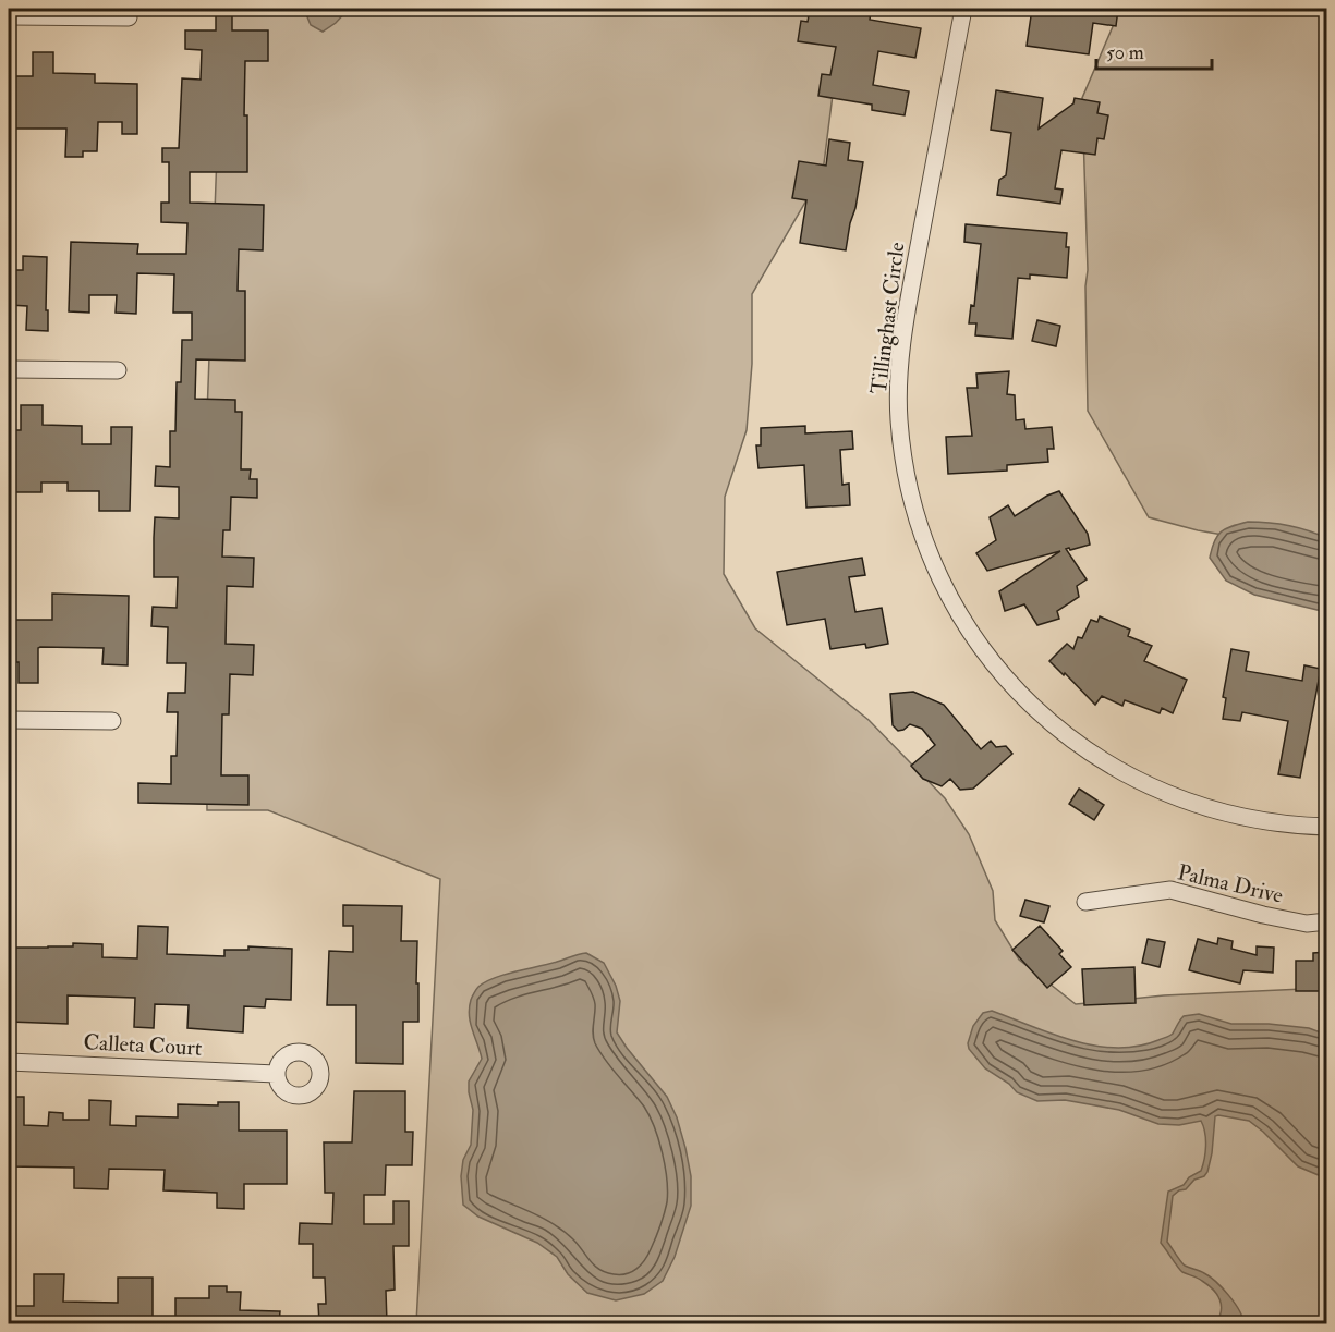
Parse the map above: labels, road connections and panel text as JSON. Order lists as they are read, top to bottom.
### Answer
{
  "streets": {
    "street": ["Tillinghast Circle", "Palma Drive", "Calleta Court"]
  },
  "scale_bar": "50 m"
}
